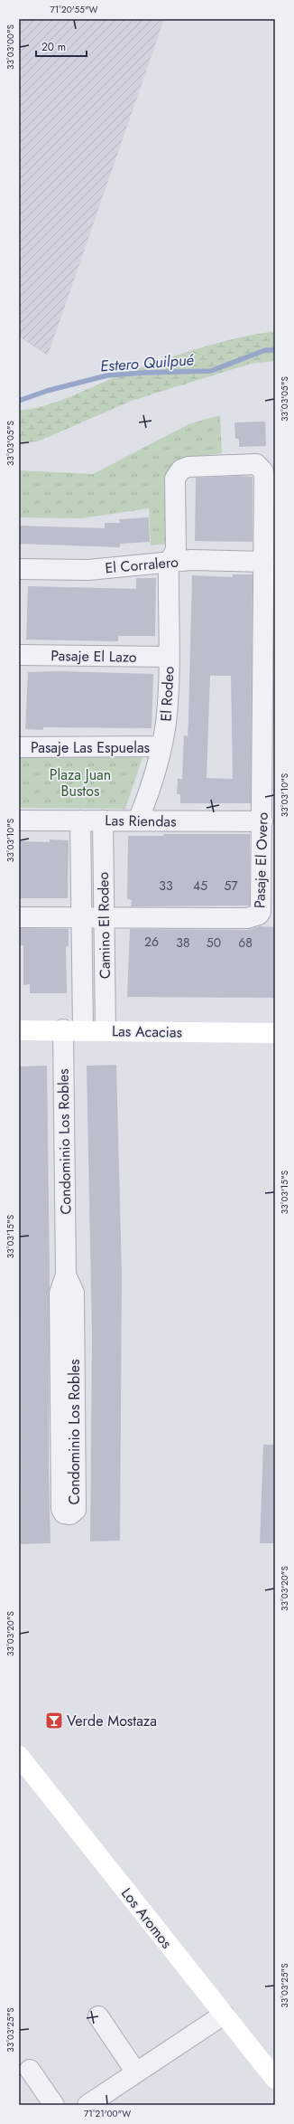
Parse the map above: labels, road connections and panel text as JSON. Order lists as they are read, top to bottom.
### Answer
{
  "streets": {
    "street": [
      "El Corralero",
      "Pasaje El Lazo",
      "El Rodeo",
      "Pasaje Las Espuelas",
      "Las Riendas",
      "Pasaje El Overo",
      "Camino El Rodeo",
      "Las Acacias",
      "Condominio Los Robles",
      "Los Aromos"
    ]
  },
  "crossings": [
    ["El Corralero", "El Rodeo"],
    ["El Corralero", "Pasaje El Overo"],
    ["Pasaje El Lazo", "El Rodeo"],
    ["El Rodeo", "Pasaje Las Espuelas"],
    ["El Rodeo", "Las Riendas"],
    ["El Rodeo", "Pasaje El Overo"],
    ["Las Riendas", "Pasaje El Overo"],
    ["Las Riendas", "Camino El Rodeo"],
    ["Pasaje El Overo", "Camino El Rodeo"],
    ["Camino El Rodeo", "Las Acacias"],
    ["Las Acacias", "Condominio Los Robles"]
  ],
  "water": ["Estero Quilpué"],
  "parks": ["Plaza Juan Bustos"],
  "places": {
    "bar": ["Verde Mostaza"]
  },
  "house_numbers": [
    "33",
    "45",
    "57",
    "26",
    "38",
    "50",
    "68"
  ],
  "scale_bar": "20 m",
  "coordinates": [
    "71°20'55\"W",
    "33°03'00\"S",
    "33°03'05\"S",
    "33°03'10\"S",
    "33°03'15\"S",
    "33°03'20\"S",
    "33°03'25\"S",
    "71°21'00\"W"
  ]
}
